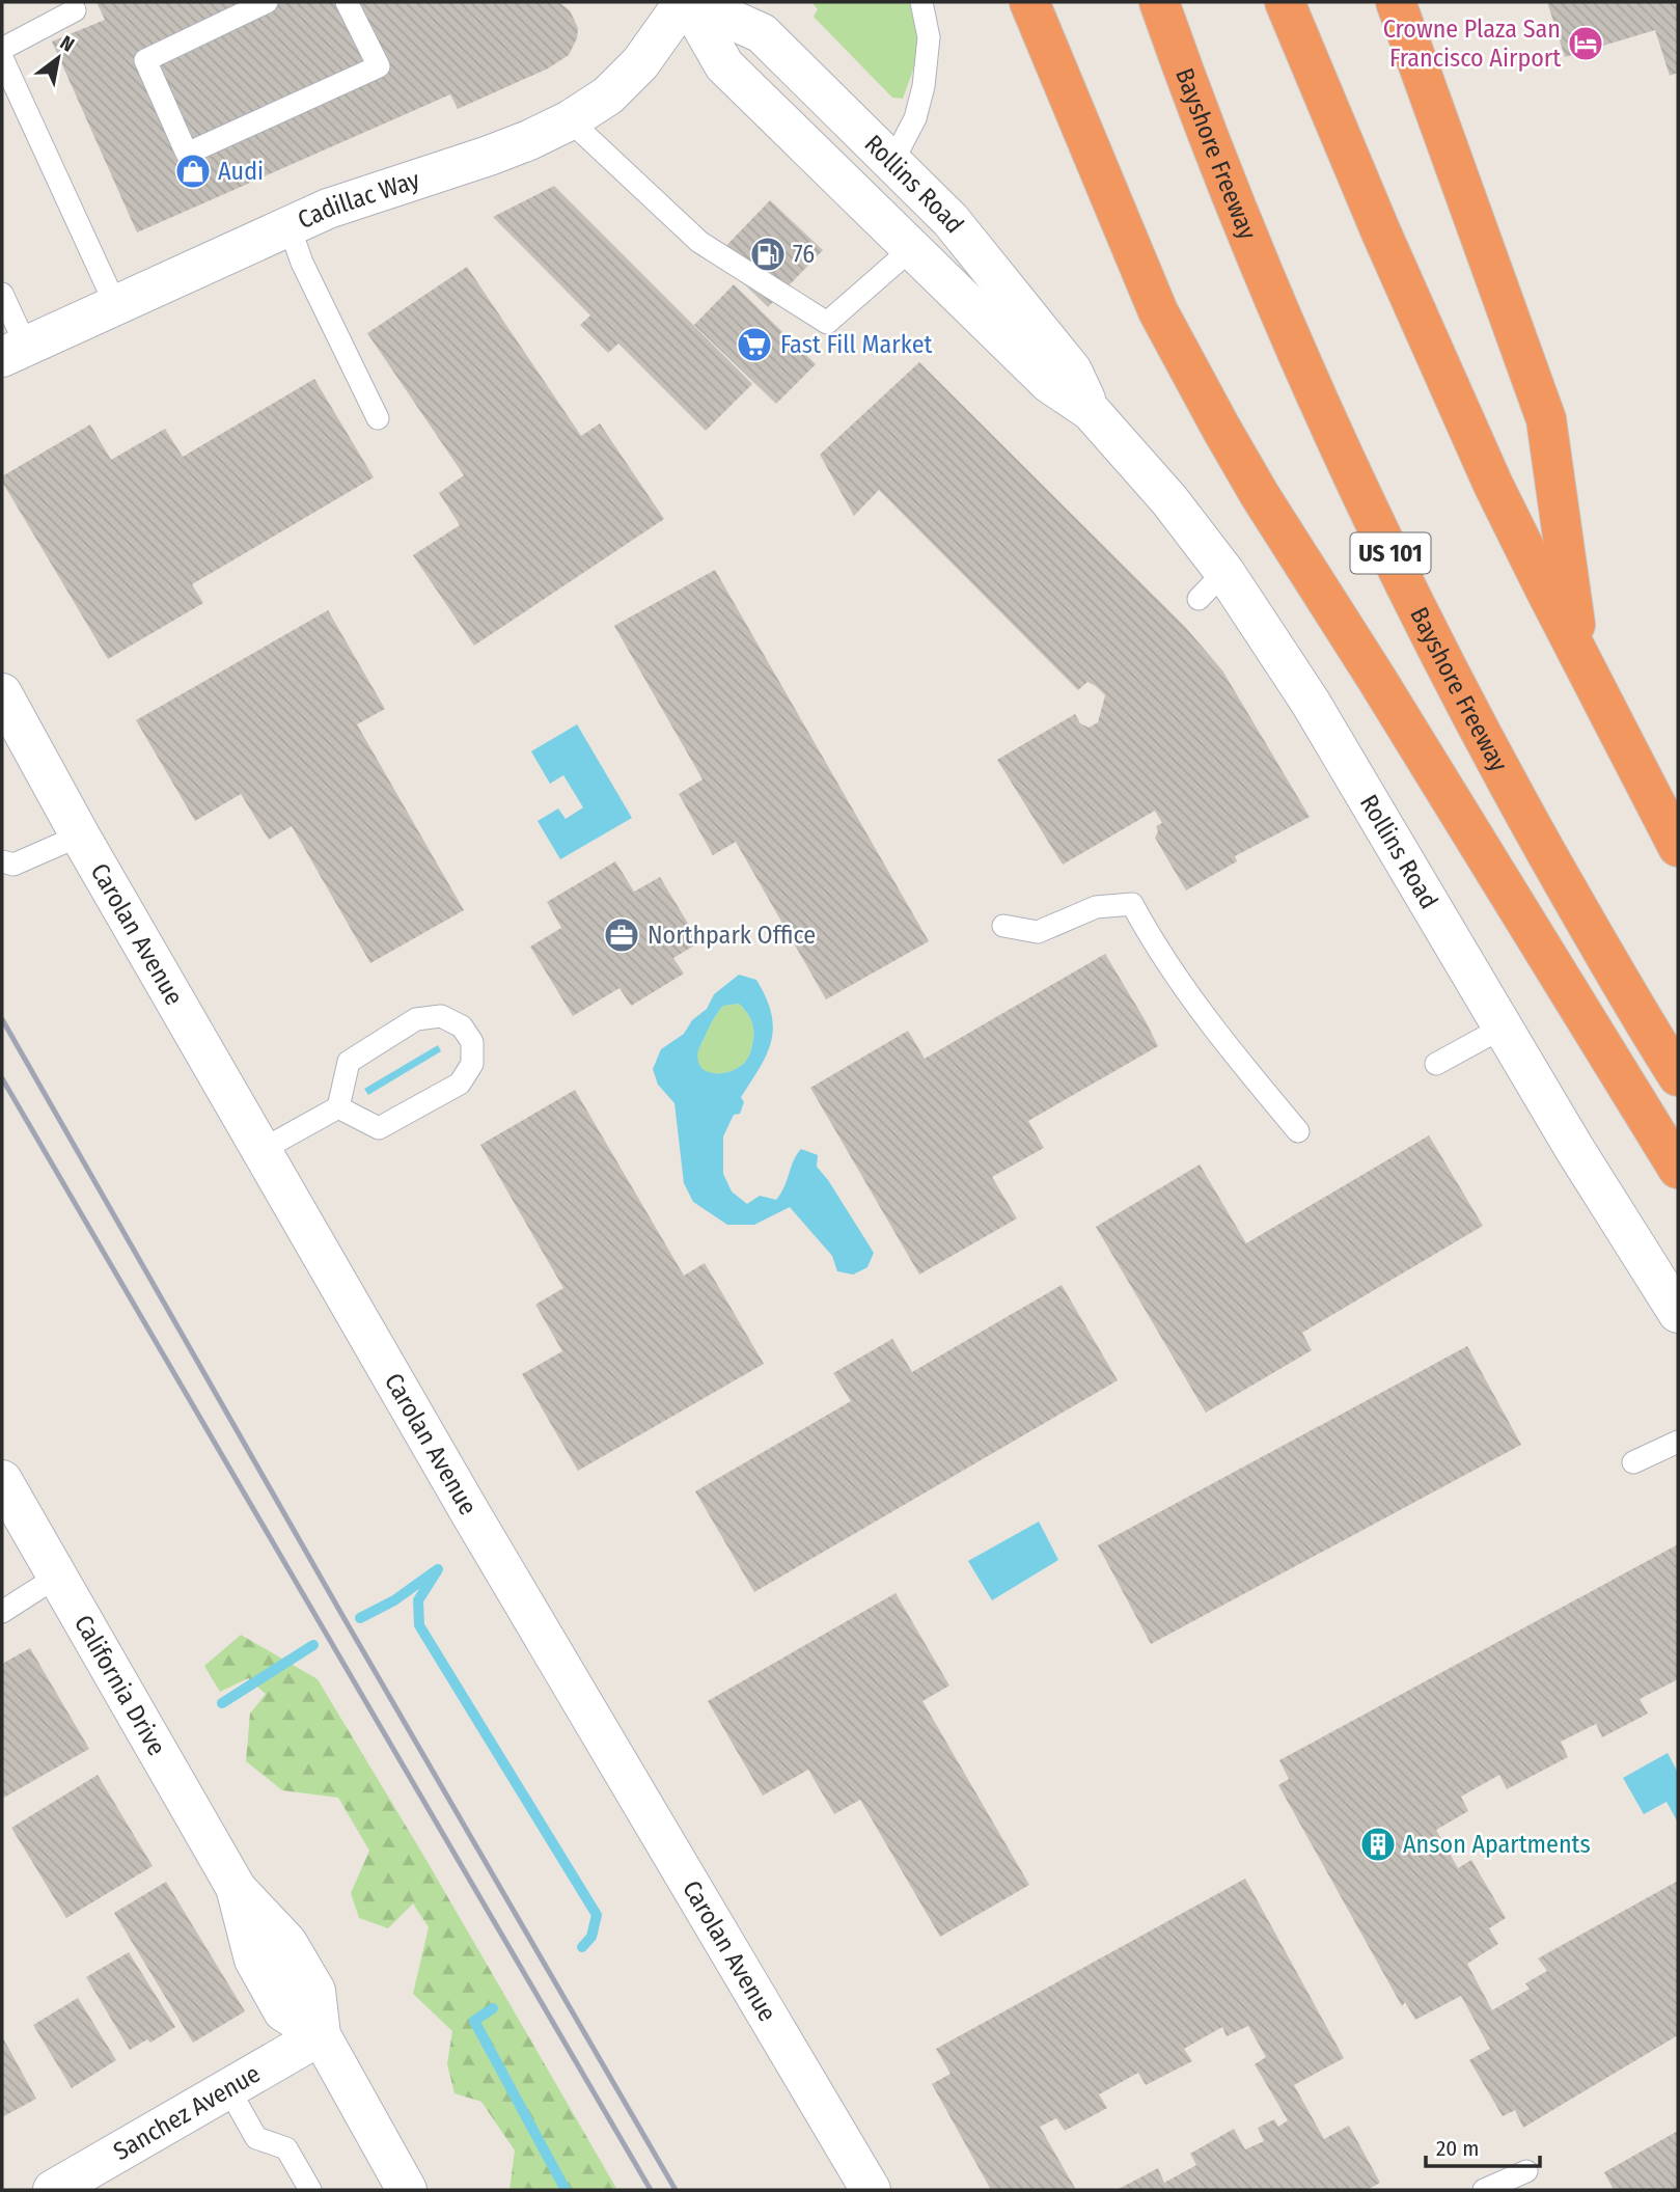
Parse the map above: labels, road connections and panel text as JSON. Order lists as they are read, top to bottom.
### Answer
{
  "streets": {
    "highway": ["Bayshore Freeway", "US 101"],
    "street": [
      "Rollins Road",
      "Cadillac Way",
      "Carolan Avenue",
      "California Drive",
      "Sanchez Avenue"
    ]
  },
  "crossings": [
    ["Rollins Road", "Cadillac Way"],
    ["California Drive", "Sanchez Avenue"]
  ],
  "places": {
    "hotel": ["Crowne Plaza San Francisco Airport"],
    "shop": ["Audi"],
    "fuel station": ["76"],
    "supermarket": ["Fast Fill Market"],
    "office": ["Northpark Office"],
    "building": ["Anson Apartments"]
  },
  "scale_bar": "20 m",
  "north": "top right"
}
